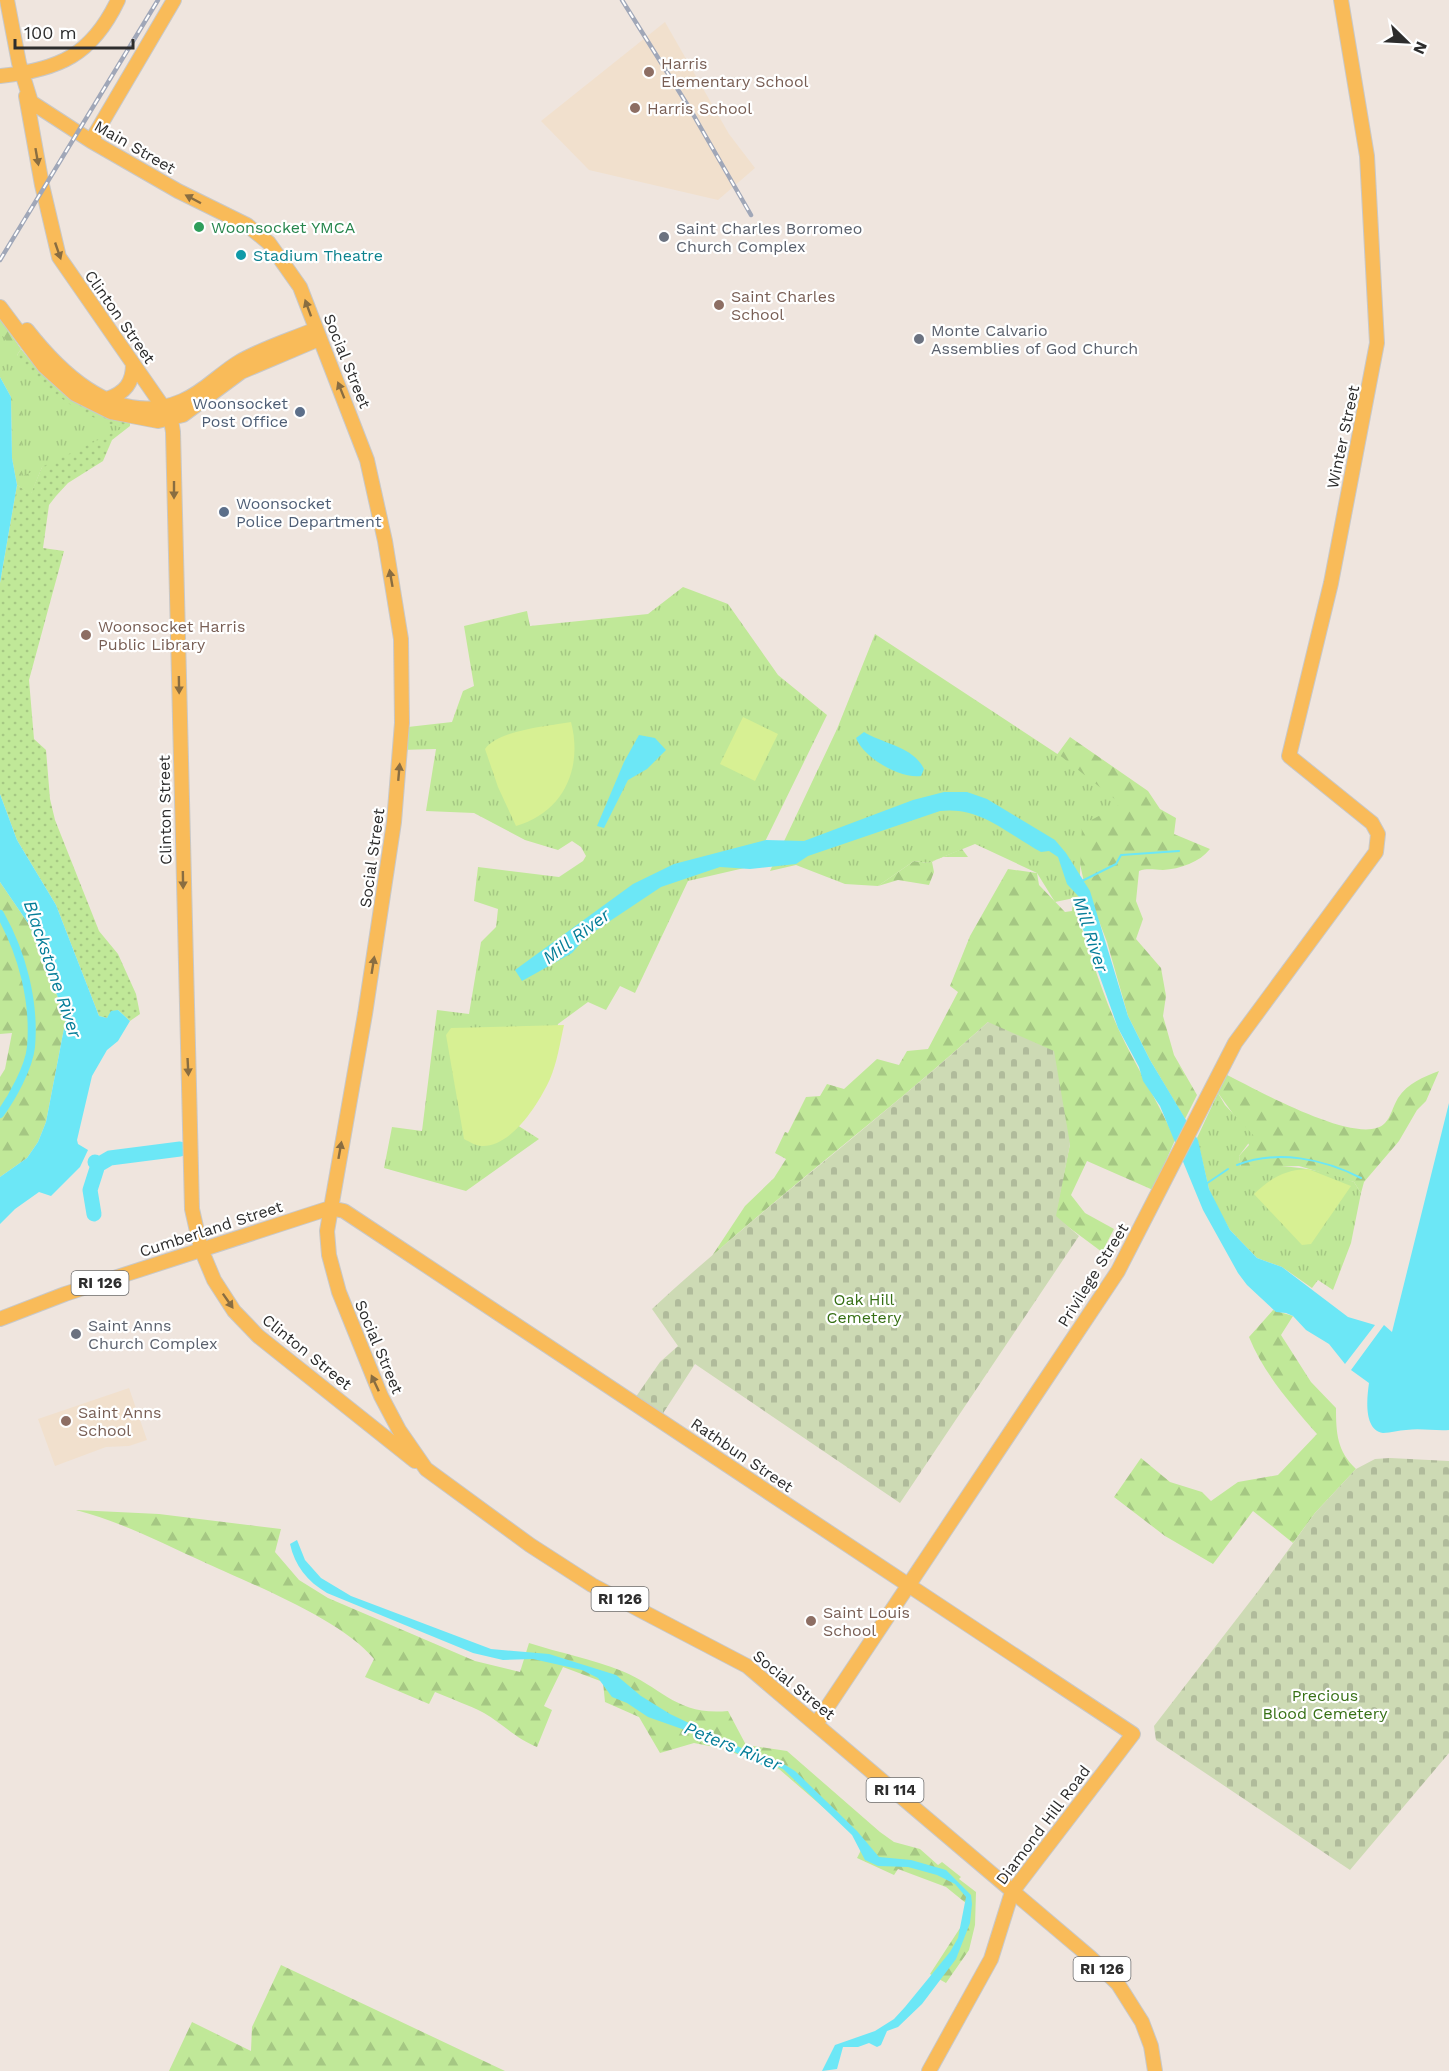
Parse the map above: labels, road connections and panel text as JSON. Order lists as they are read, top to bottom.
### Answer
{
  "streets": {
    "main road": [
      "Main Street",
      "Clinton Street",
      "Social Street",
      "Winter Street",
      "Cumberland Street",
      "Privilege Street",
      "RI 126",
      "Rathbun Street",
      "RI 114",
      "Diamond Hill Road"
    ]
  },
  "crossings": [
    ["Main Street", "Clinton Street"],
    ["Main Street", "Social Street"],
    ["Clinton Street", "Social Street"],
    ["Clinton Street", "Cumberland Street"],
    ["Social Street", "Cumberland Street"],
    ["Social Street", "Privilege Street"],
    ["Social Street", "Rathbun Street"],
    ["Social Street", "Diamond Hill Road"],
    ["Winter Street", "Privilege Street"],
    ["Cumberland Street", "Rathbun Street"],
    ["Privilege Street", "Rathbun Street"],
    ["Rathbun Street", "Diamond Hill Road"]
  ],
  "one_way": ["Main Street", "Clinton Street", "Social Street"],
  "water": ["Mill River", "Blackstone River", "Peters River"],
  "parks": ["Oak Hill Cemetery", "Precious Blood Cemetery"],
  "places": [
    "Harris Elementary School",
    "Harris School",
    "Woonsocket YMCA",
    "Saint Charles Borromeo Church Complex",
    "Stadium Theatre",
    "Saint Charles School",
    "Monte Calvario Assemblies of God Church",
    "Woonsocket Post Office",
    "Woonsocket Police Department",
    "Woonsocket Harris Public Library",
    "Saint Anns Church Complex",
    "Saint Anns School",
    "Saint Louis School"
  ],
  "scale_bar": "100 m",
  "north": "bottom right"
}
